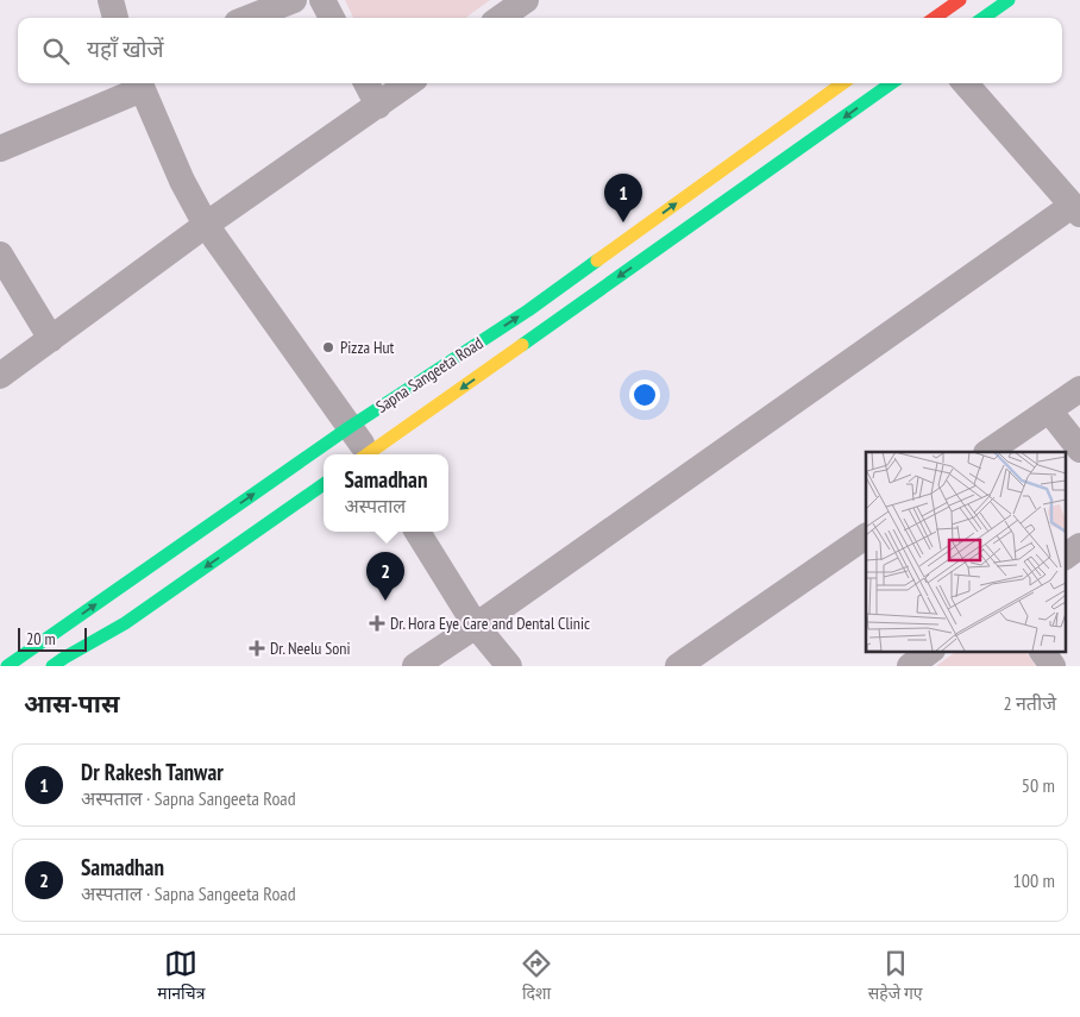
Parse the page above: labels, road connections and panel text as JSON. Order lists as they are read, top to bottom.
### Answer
{
  "streets": {
    "main road": ["Sapna Sangeeta Road"]
  },
  "places": {
    "other": ["Pizza Hut"],
    "health": ["Dr. Hora Eye Care and Dental Clinic", "Dr. Neelu Soni"]
  },
  "scale_bar": "20 m",
  "page": {
    "search": "यहाँ खोजें",
    "pins": ["1", "2"],
    "popup": ["Samadhan", "अस्पताल"],
    "scale": "20 m",
    "heading": ["आस-पास", "2 नतीजे"],
    "list": [
      {
        "mark": "1",
        "name": "Dr Rakesh Tanwar",
        "note": "अस्पताल · Sapna Sangeeta Road",
        "value": "50 m"
      },
      {
        "mark": "2",
        "name": "Samadhan",
        "note": "अस्पताल · Sapna Sangeeta Road",
        "value": "100 m"
      }
    ],
    "nav": ["मानचित्र", "दिशा", "सहेजे गए"]
  }
}
